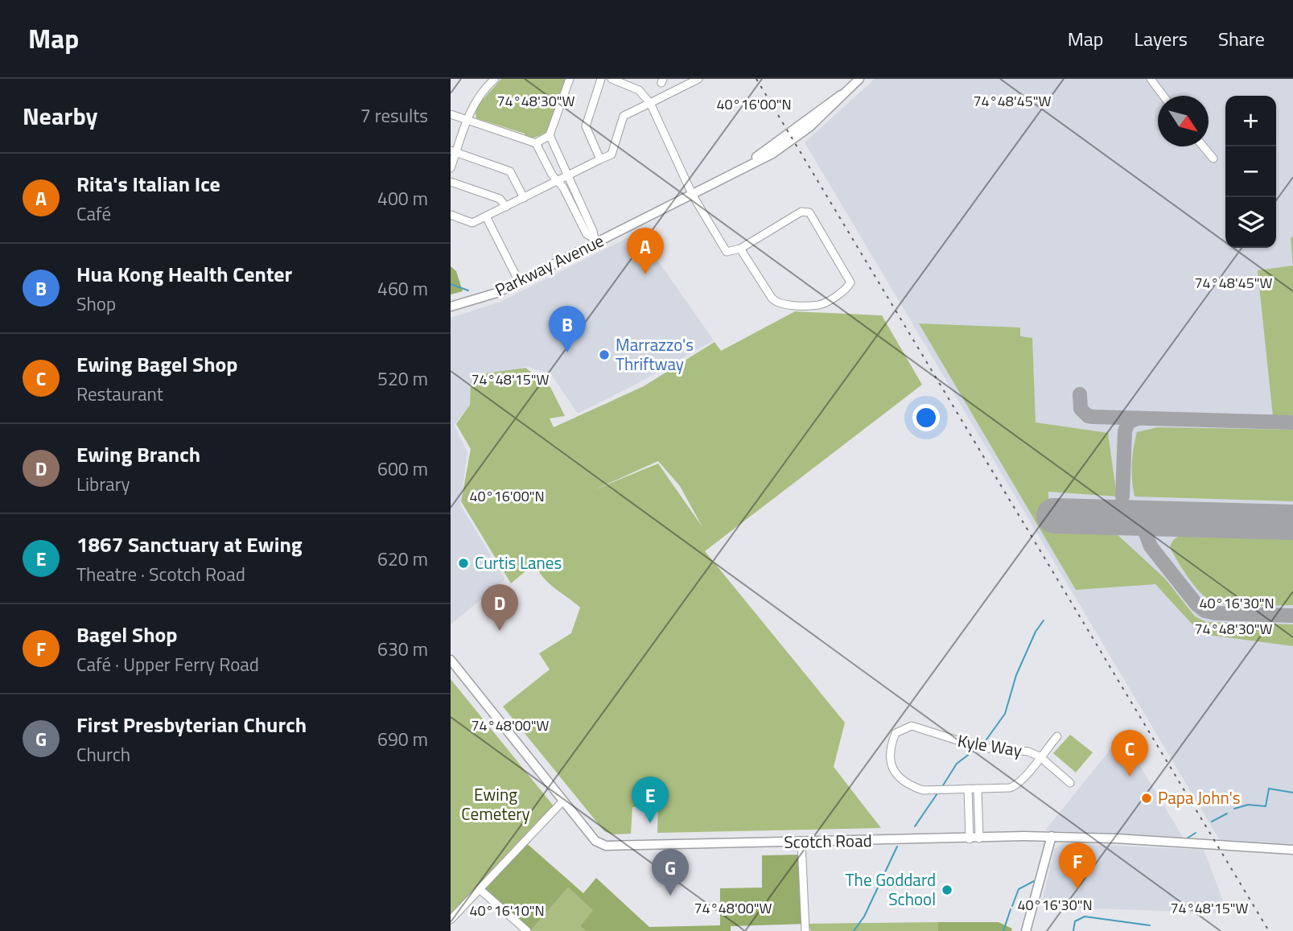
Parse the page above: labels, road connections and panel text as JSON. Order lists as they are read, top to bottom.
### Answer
{
  "streets": {
    "main road": ["Parkway Avenue", "Scotch Road"],
    "street": ["Kyle Way"]
  },
  "parks": ["Ewing Cemetery"],
  "places": [
    "Marrazzo's Thriftway",
    "Curtis Lanes",
    "Papa John's",
    "The Goddard School"
  ],
  "north": "bottom right",
  "page": {
    "header": "Map",
    "nav": ["Map", "Layers", "Share"],
    "heading": ["Nearby", "7 results"],
    "map_buttons": ["+", "−"],
    "list": [
      {
        "mark": "A",
        "name": "Rita's Italian Ice",
        "note": "Café",
        "value": "400 m"
      },
      {
        "mark": "B",
        "name": "Hua Kong Health Center",
        "note": "Shop",
        "value": "460 m"
      },
      {
        "mark": "C",
        "name": "Ewing Bagel Shop",
        "note": "Restaurant",
        "value": "520 m"
      },
      {
        "mark": "D",
        "name": "Ewing Branch",
        "note": "Library",
        "value": "600 m"
      },
      {
        "mark": "E",
        "name": "1867 Sanctuary at Ewing",
        "note": "Theatre · Scotch Road",
        "value": "620 m"
      },
      {
        "mark": "F",
        "name": "Bagel Shop",
        "note": "Café · Upper Ferry Road",
        "value": "630 m"
      },
      {
        "mark": "G",
        "name": "First Presbyterian Church",
        "note": "Church",
        "value": "690 m"
      }
    ],
    "pins": [
      "A",
      "B",
      "D",
      "C",
      "E",
      "F",
      "G"
    ]
  },
  "coordinates": [
    "74°48'45\"W",
    "74°48'30\"W",
    "40°16'00\"N",
    "74°48'15\"W",
    "40°16'30\"N",
    "74°48'00\"W",
    "40°16'10\"N"
  ]
}
